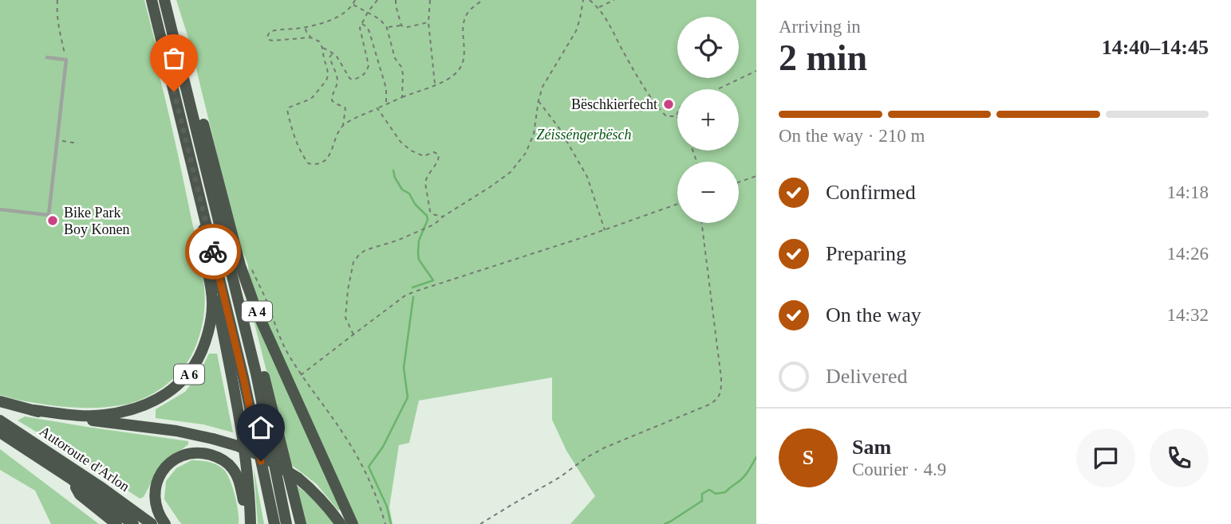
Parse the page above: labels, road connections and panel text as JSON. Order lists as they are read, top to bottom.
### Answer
{
  "streets": {
    "highway": ["A 4", "A 6", "Autoroute d'Arlon"]
  },
  "crossings": [
    ["A 4", "A 6"]
  ],
  "parks": ["Zéisséngerbësch"],
  "places": ["Bëschkierfecht", "Bike Park Boy Konen"],
  "page": {
    "heading": ["2 min", "Arriving in", "14:40–14:45"],
    "panel": ["Sam", "Courier · 4.9"],
    "map_buttons": ["+", "−"],
    "bar": "On the way · 210 m",
    "list": [
      ["Confirmed", "14:18"],
      ["Preparing", "14:26"],
      ["On the way", "14:32"],
      "Delivered"
    ],
    "round": "S"
  }
}
